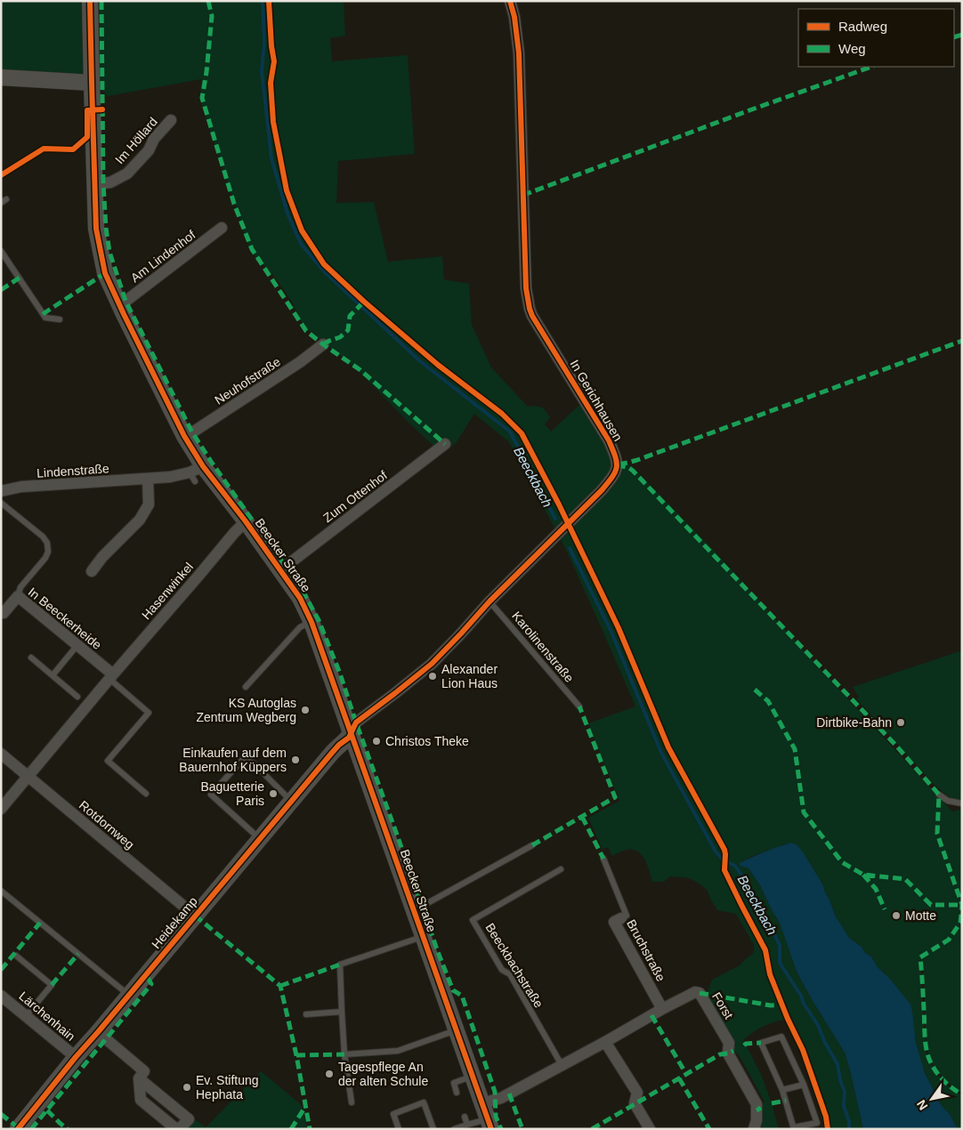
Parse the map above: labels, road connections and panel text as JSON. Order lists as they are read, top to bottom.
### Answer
{
  "streets": {
    "street": [
      "Im Höllard",
      "Am Lindenhof",
      "Neuhofstraße",
      "In Gerichhausen",
      "Lindenstraße",
      "Zum Ottenhof",
      "Beecker Straße",
      "Hasenwinkel",
      "In Beeckerheide",
      "Rotdornweg",
      "Heidekamp",
      "Bruchstraße",
      "Forst",
      "Lärchenhain"
    ],
    "lane": ["Karolinenstraße", "Beeckbachstraße"]
  },
  "crossings": [
    ["Im Höllard", "Beecker Straße"],
    ["Am Lindenhof", "Beecker Straße"],
    ["Neuhofstraße", "Beecker Straße"],
    ["In Gerichhausen", "Beecker Straße"],
    ["In Gerichhausen", "Karolinenstraße"],
    ["In Gerichhausen", "Heidekamp"],
    ["Lindenstraße", "Beecker Straße"],
    ["Zum Ottenhof", "Beecker Straße"],
    ["Beecker Straße", "Hasenwinkel"],
    ["Beecker Straße", "Heidekamp"],
    ["Beecker Straße", "Forst"],
    ["Hasenwinkel", "In Beeckerheide"],
    ["Hasenwinkel", "Rotdornweg"],
    ["Rotdornweg", "Heidekamp"],
    ["Heidekamp", "Lärchenhain"],
    ["Bruchstraße", "Forst"],
    ["Beeckbachstraße", "Forst"]
  ],
  "water": ["Beeckbach"],
  "places": [
    "Alexander Lion Haus",
    "KS Autoglas Zentrum Wegberg",
    "Dirtbike-Bahn",
    "Christos Theke",
    "Einkaufen auf dem Bauernhof Küppers",
    "Baguetterie Paris",
    "Motte",
    "Tagespflege An der alten Schule",
    "Ev. Stiftung Hephata"
  ],
  "legend": ["Radweg", "Weg"],
  "north": "bottom left"
}
